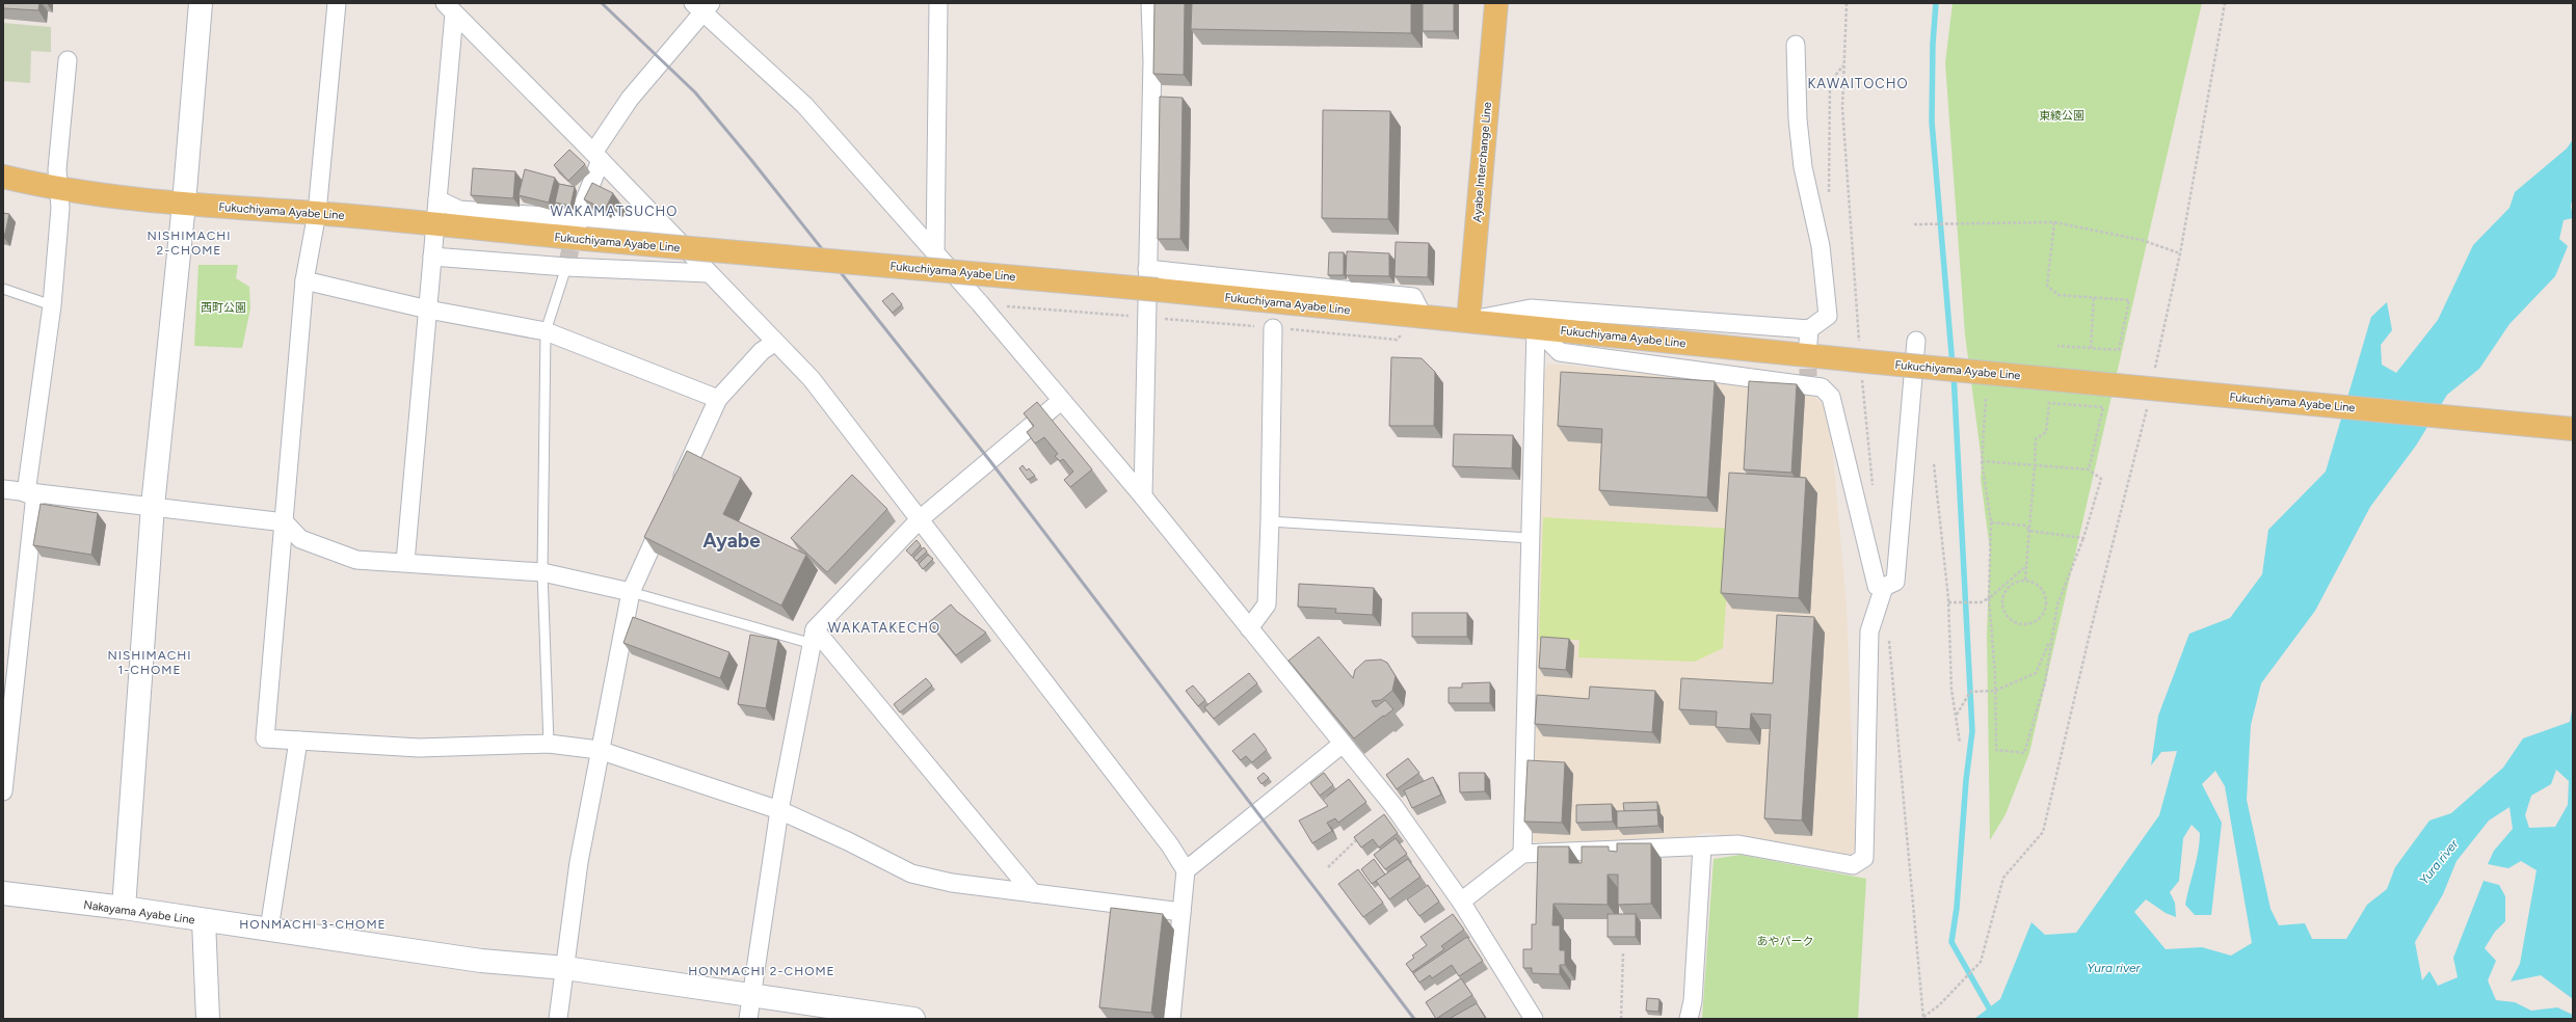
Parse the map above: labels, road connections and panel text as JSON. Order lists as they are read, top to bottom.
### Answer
{
  "streets": {
    "main road": ["Ayabe Interchange Line", "Fukuchiyama Ayabe Line"],
    "street": ["Nakayama Ayabe Line"]
  },
  "crossings": [
    ["Ayabe Interchange Line", "Fukuchiyama Ayabe Line"]
  ],
  "districts": [
    "KAWAITOCHO",
    "WAKAMATSUCHO",
    "NISHIMACHI 2-CHOME",
    "Ayabe",
    "WAKATAKECHO",
    "NISHIMACHI 1-CHOME",
    "HONMACHI 3-CHOME",
    "HONMACHI 2-CHOME"
  ],
  "water": ["Yura river"],
  "parks": ["東綾公園", "西町公園", "あやパーク"]
}
